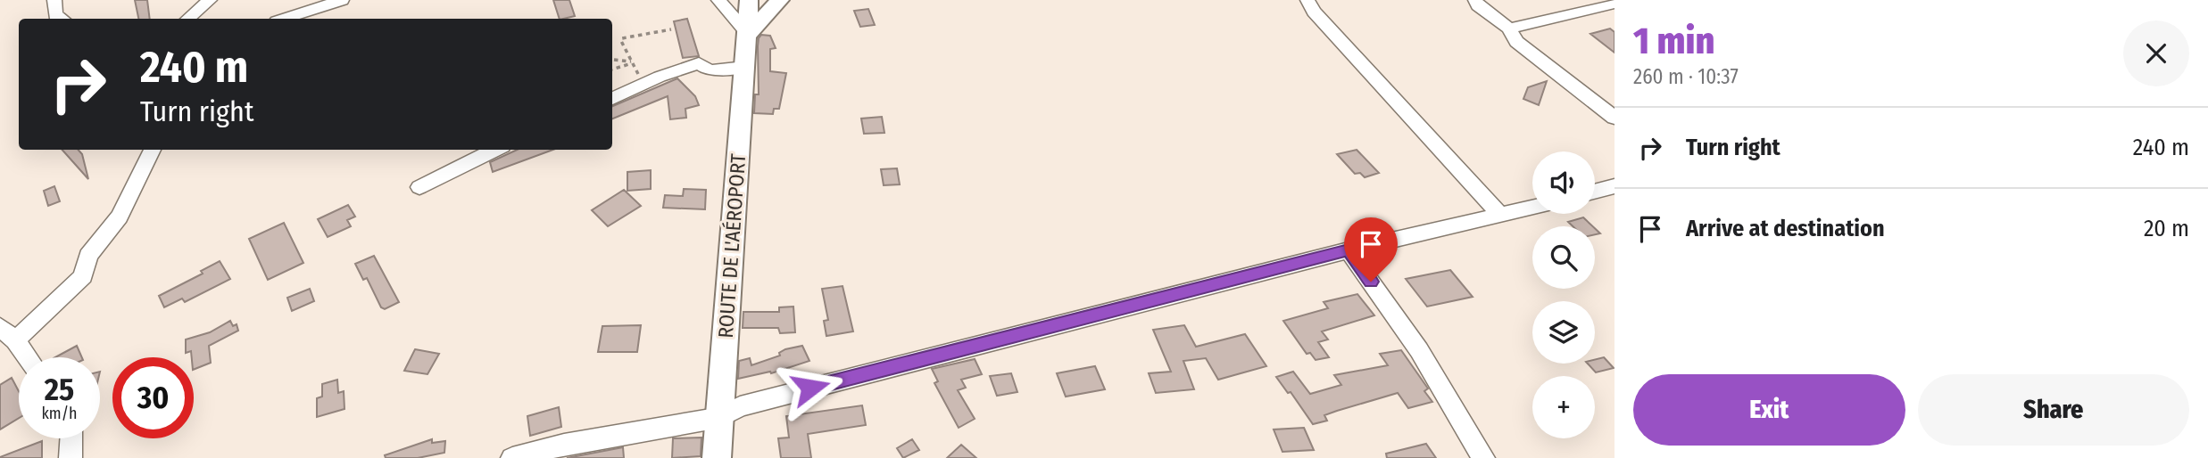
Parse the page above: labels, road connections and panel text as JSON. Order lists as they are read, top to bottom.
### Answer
{
  "streets": {
    "main road": ["ROUTE DE L'AÉROPORT"]
  },
  "page": {
    "heading": ["1 min", "260 m · 10:37"],
    "turn": ["240 m", "Turn right"],
    "list": [
      {
        "name": "Turn right",
        "value": "240 m"
      },
      {
        "name": "Arrive at destination",
        "value": "20 m"
      }
    ],
    "map_buttons": "+",
    "speed": "25 km/h",
    "limit": "30",
    "buttons": ["Exit", "Share"]
  }
}
